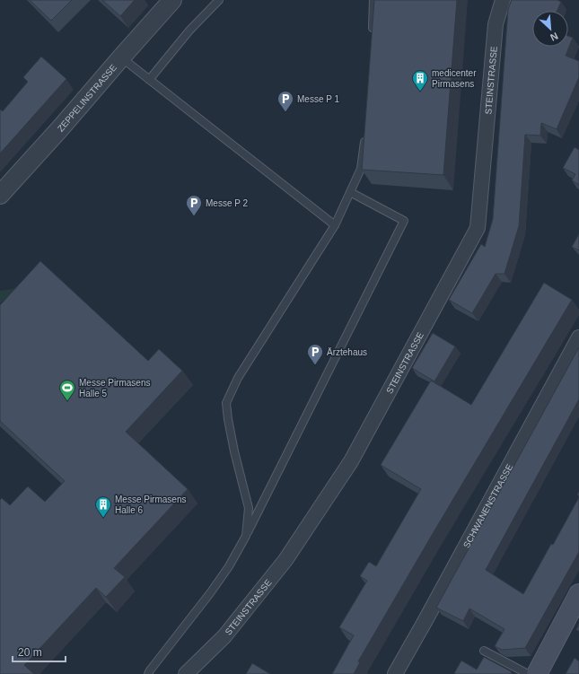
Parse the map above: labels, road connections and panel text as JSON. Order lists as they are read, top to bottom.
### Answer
{
  "streets": {
    "street": ["STEINSTRASSE", "ZEPPELINSTRASSE", "SCHWANENSTRASSE"]
  },
  "places": {
    "building": ["medicenter Pirmasens", "Messe Pirmasens Halle 6"],
    "parking": ["Messe P 1", "Messe P 2", "Ärztehaus"],
    "sports": ["Messe Pirmasens Halle 5"]
  },
  "scale_bar": "20 m",
  "north": "bottom right"
}
